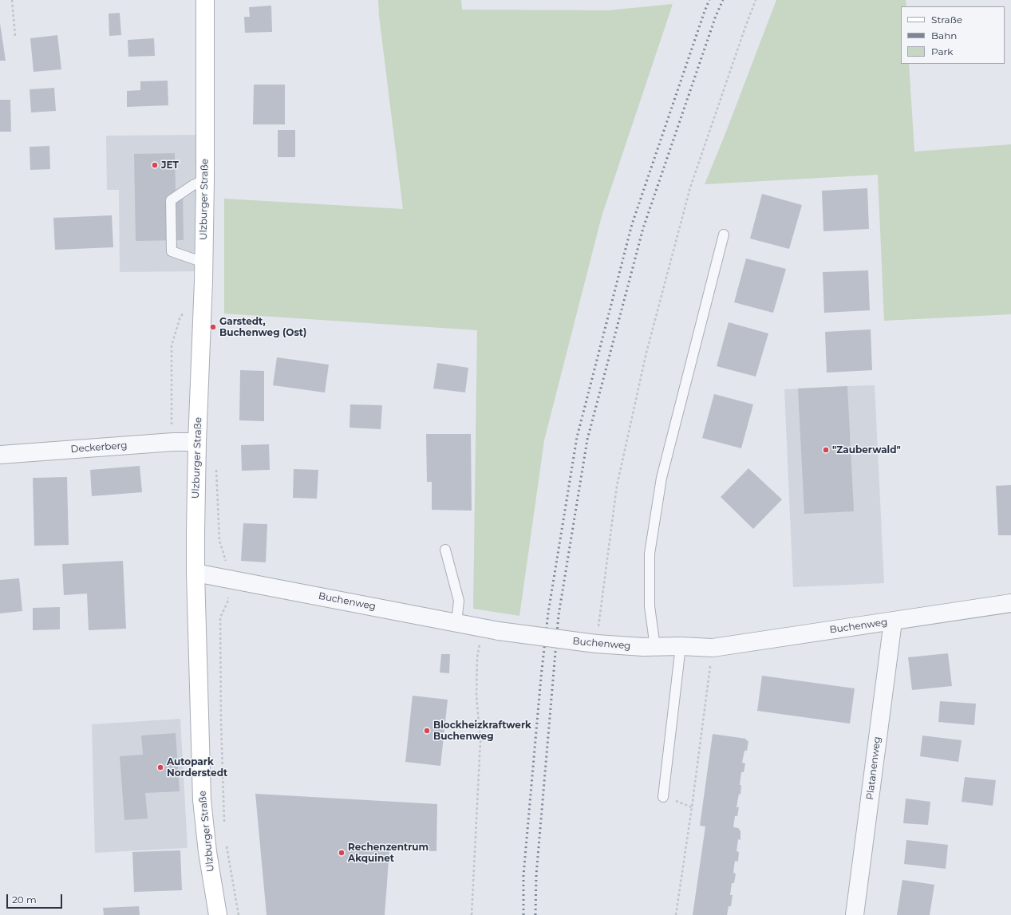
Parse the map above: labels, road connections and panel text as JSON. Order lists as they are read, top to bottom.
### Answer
{
  "streets": {
    "main road": ["Ulzburger Straße"],
    "street": ["Deckerberg", "Buchenweg", "Platanenweg"]
  },
  "crossings": [
    ["Ulzburger Straße", "Deckerberg"],
    ["Ulzburger Straße", "Buchenweg"],
    ["Buchenweg", "Platanenweg"]
  ],
  "places": [
    "JET",
    "Garstedt, Buchenweg (Ost)",
    "\"Zauberwald\"",
    "Blockheizkraftwerk Buchenweg",
    "Autopark Norderstedt",
    "Rechenzentrum Akquinet"
  ],
  "legend": ["Straße", "Bahn", "Park"],
  "scale_bar": "20 m"
}
